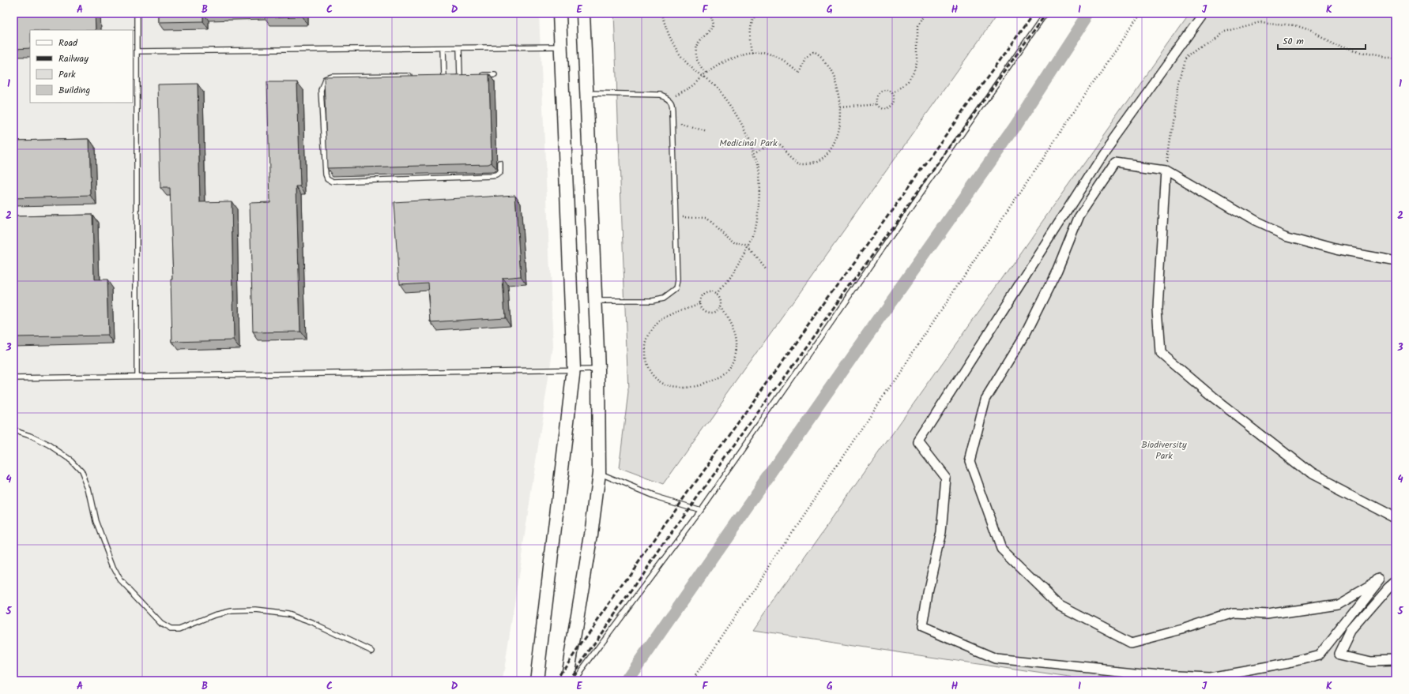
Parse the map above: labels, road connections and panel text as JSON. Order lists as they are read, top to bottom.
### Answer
{
  "parks": ["Medicinal Park", "Biodiversity Park"],
  "legend": [
    "Road",
    "Railway",
    "Park",
    "Building"
  ],
  "scale_bar": "50 m",
  "grid": {
    "columns": [
      "A",
      "B",
      "C",
      "D",
      "E",
      "F",
      "G",
      "H",
      "I",
      "J",
      "K"
    ],
    "rows": [
      "1",
      "2",
      "3",
      "4",
      "5"
    ]
  }
}
